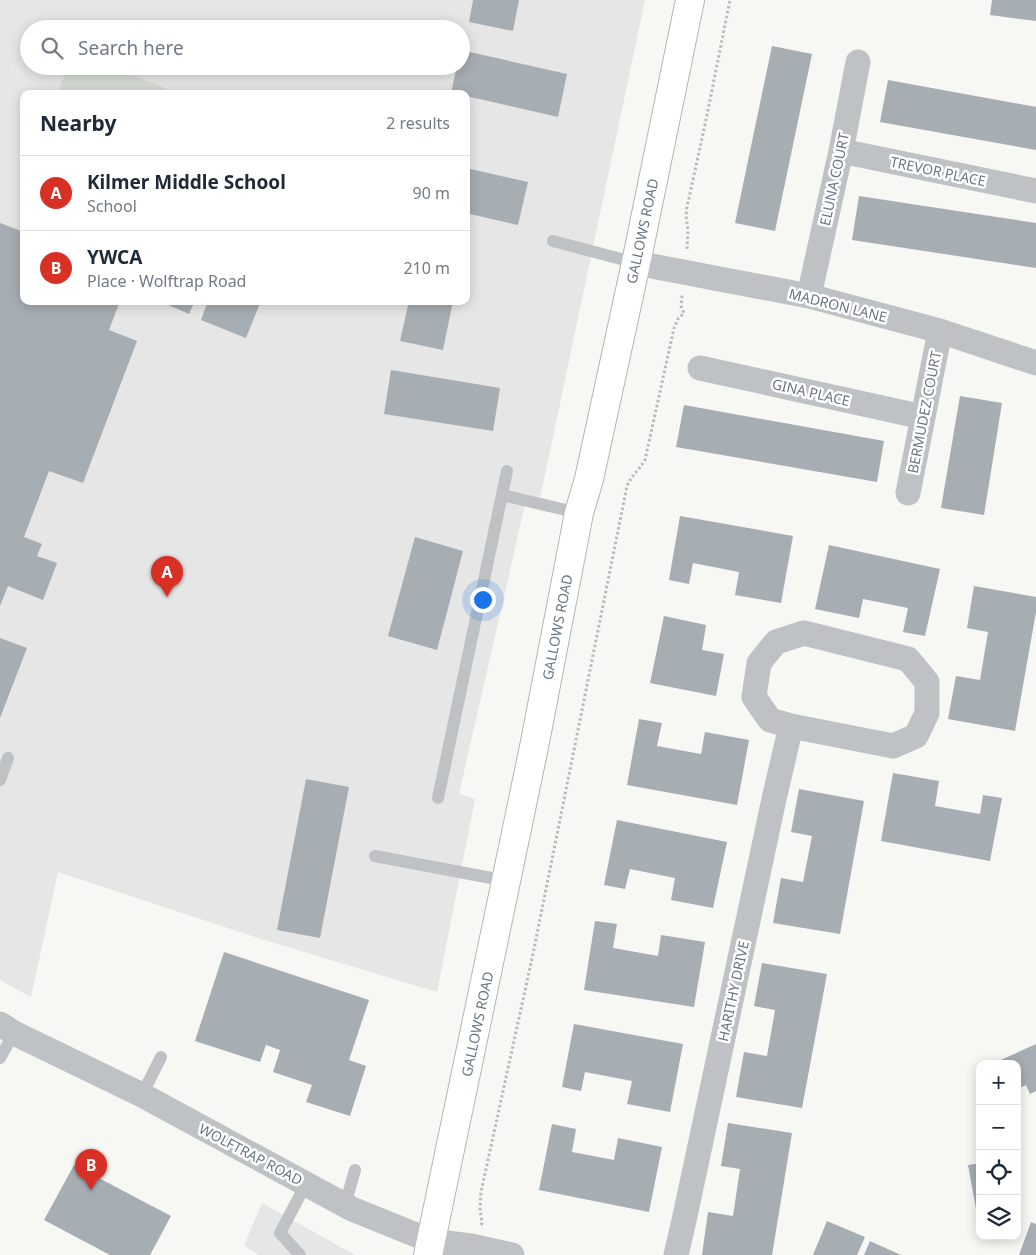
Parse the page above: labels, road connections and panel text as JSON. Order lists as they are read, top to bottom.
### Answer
{
  "streets": {
    "main road": ["GALLOWS ROAD"],
    "street": [
      "TREVOR PLACE",
      "ELUNA COURT",
      "MADRON LANE",
      "GINA PLACE",
      "BERMUDEZ COURT",
      "HARITHY DRIVE",
      "WOLFTRAP ROAD"
    ]
  },
  "crossings": [
    ["TREVOR PLACE", "ELUNA COURT"],
    ["ELUNA COURT", "MADRON LANE"],
    ["GALLOWS ROAD", "MADRON LANE"],
    ["GALLOWS ROAD", "WOLFTRAP ROAD"],
    ["MADRON LANE", "BERMUDEZ COURT"],
    ["GINA PLACE", "BERMUDEZ COURT"]
  ],
  "page": {
    "search": "Search here",
    "heading": ["Nearby", "2 results"],
    "list": [
      {
        "mark": "A",
        "name": "Kilmer Middle School",
        "note": "School",
        "value": "90 m"
      },
      {
        "mark": "B",
        "name": "YWCA",
        "note": "Place · Wolftrap Road",
        "value": "210 m"
      }
    ],
    "pins": ["A", "B"],
    "map_buttons": ["+", "−"]
  }
}
